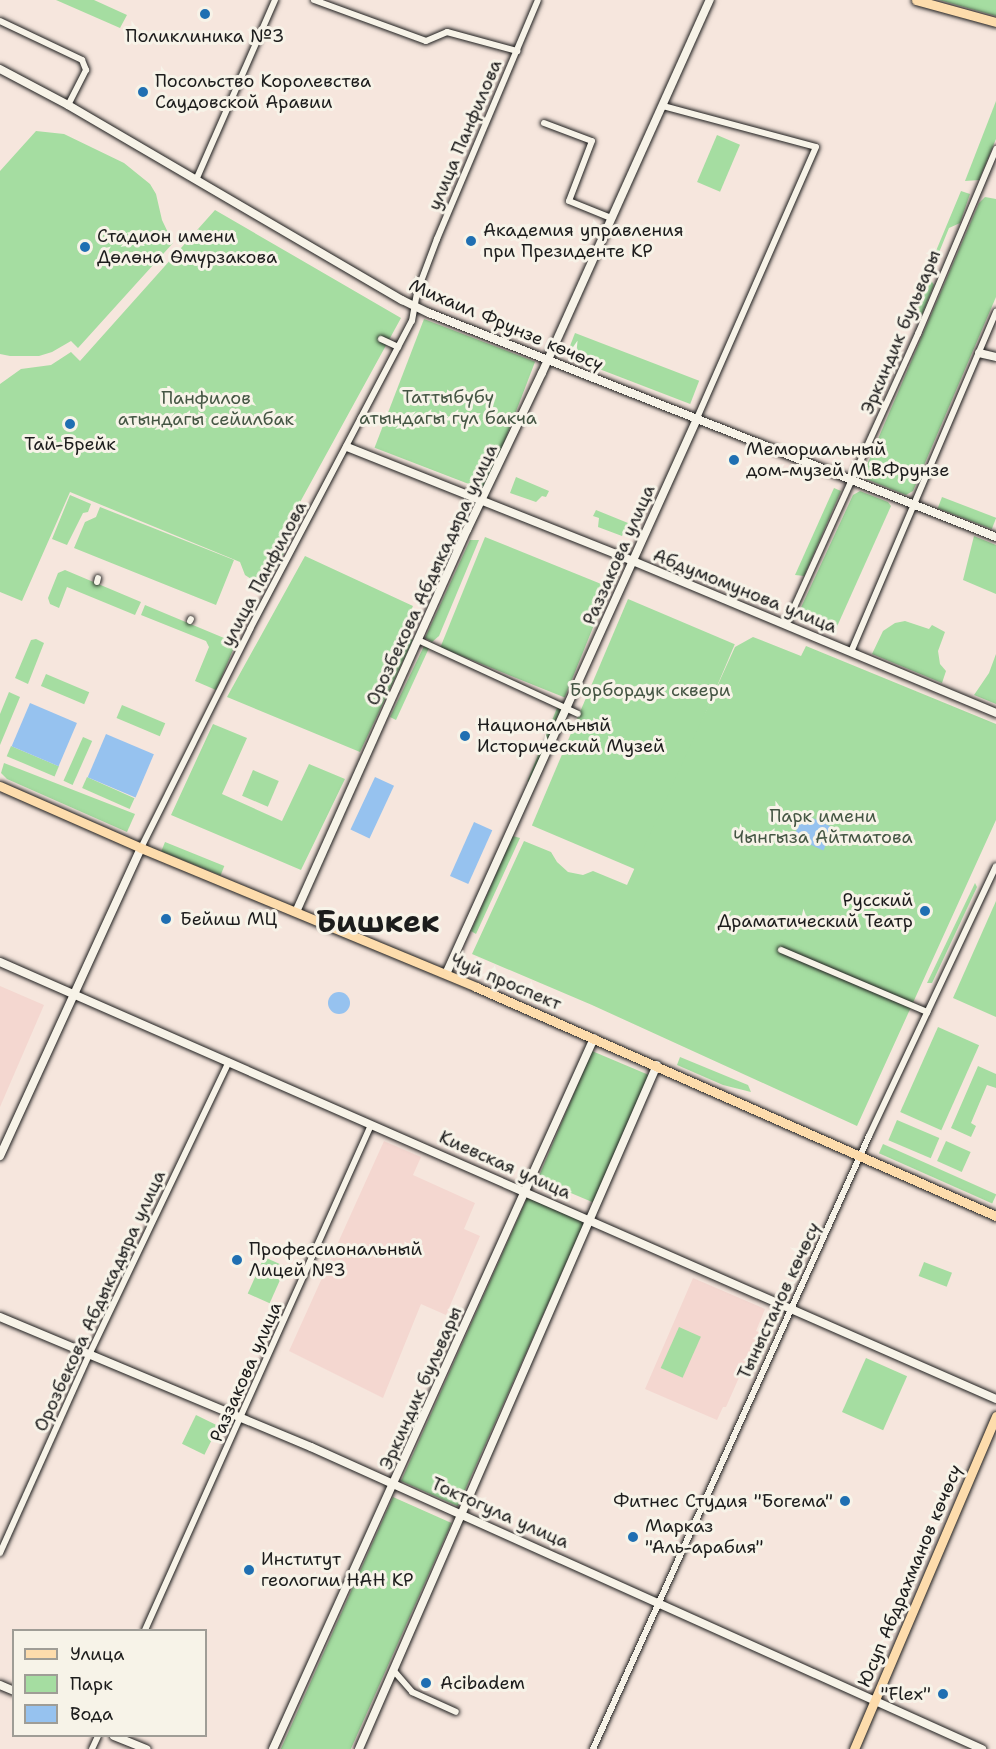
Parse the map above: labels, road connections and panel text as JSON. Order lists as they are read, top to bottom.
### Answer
{
  "streets": {
    "main road": [
      "Михаил Фрунзе көчөсү",
      "Чуй проспект",
      "Киевская улица",
      "Токтогула улица",
      "Юсуп Абдрахманов көчөсү"
    ],
    "street": [
      "улица Панфилова",
      "Эркиндик бульвары",
      "Раззакова улица",
      "Орозбекова Абдыкадыра улица",
      "Абдумомунова улица",
      "Тыныстанов көчөсү"
    ]
  },
  "crossings": [
    ["улица Панфилова", "Михаил Фрунзе көчөсү"],
    ["улица Панфилова", "Абдумомунова улица"],
    ["улица Панфилова", "Чуй проспект"],
    ["улица Панфилова", "Киевская улица"],
    ["Михаил Фрунзе көчөсү", "Эркиндик бульвары"],
    ["Михаил Фрунзе көчөсү", "Раззакова улица"],
    ["Михаил Фрунзе көчөсү", "Орозбекова Абдыкадыра улица"],
    ["Эркиндик бульвары", "Абдумомунова улица"],
    ["Эркиндик бульвары", "Чуй проспект"],
    ["Эркиндик бульвары", "Киевская улица"],
    ["Эркиндик бульвары", "Токтогула улица"],
    ["Раззакова улица", "Орозбекова Абдыкадыра улица"],
    ["Раззакова улица", "Абдумомунова улица"],
    ["Раззакова улица", "Чуй проспект"],
    ["Раззакова улица", "Киевская улица"],
    ["Раззакова улица", "Токтогула улица"],
    ["Орозбекова Абдыкадыра улица", "Абдумомунова улица"],
    ["Орозбекова Абдыкадыра улица", "Чуй проспект"],
    ["Орозбекова Абдыкадыра улица", "Киевская улица"],
    ["Орозбекова Абдыкадыра улица", "Токтогула улица"],
    ["Чуй проспект", "Тыныстанов көчөсү"],
    ["Киевская улица", "Тыныстанов көчөсү"],
    ["Тыныстанов көчөсү", "Токтогула улица"],
    ["Токтогула улица", "Юсуп Абдрахманов көчөсү"]
  ],
  "districts": ["Бишкек"],
  "parks": [
    "Таттыбүбү атындагы гүл бакча",
    "Панфилов атындагы сейилбак",
    "Борбордук сквери",
    "Парк имени Чынгыза Айтматова"
  ],
  "places": [
    "Поликлиника №3",
    "Посольство Королевства Саудовской Аравии",
    "Академия управления при Президенте КР",
    "Стадион имени Дөлөна Өмүрзакова",
    "Тай-Брейк",
    "Мемориальный дом-музей М.В.Фрунзе",
    "Национальный Исторический Музей",
    "Русский Драматический Театр",
    "Бейиш МЦ",
    "Профессиональный Лицей №3",
    "Фитнес Студия \"Богема\"",
    "Марказ \"Аль-арабия\"",
    "Институт геологии НАН КР",
    "Acibadem",
    "\"Flex\""
  ],
  "legend": ["Улица", "Парк", "Вода"]
}
